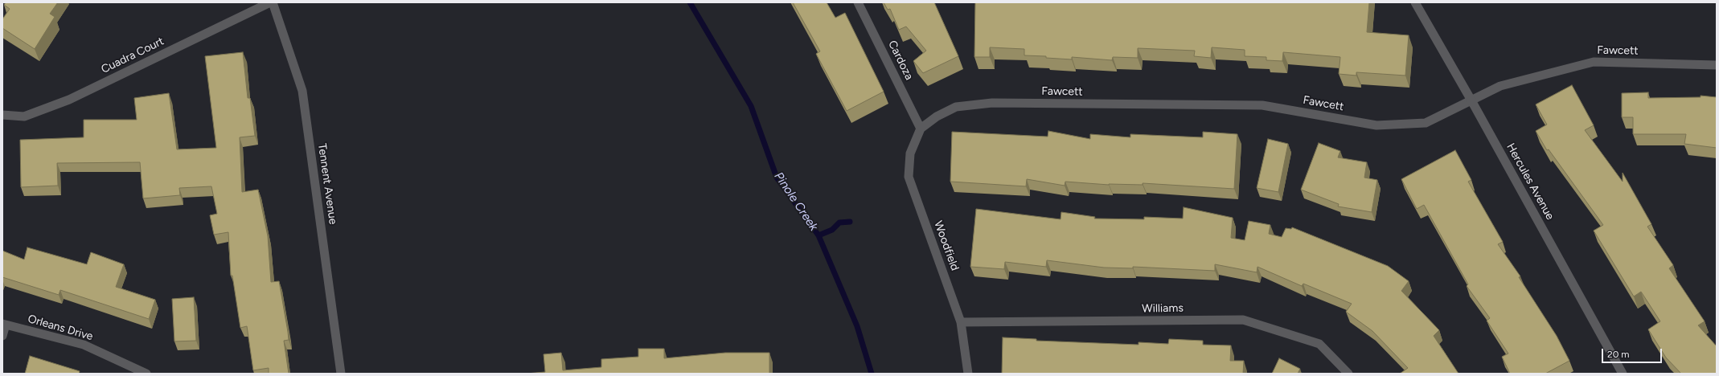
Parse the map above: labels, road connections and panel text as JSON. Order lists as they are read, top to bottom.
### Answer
{
  "streets": {
    "street": [
      "Fawcett",
      "Cuadra Court",
      "Cardoza",
      "Hercules Avenue",
      "Tennent Avenue",
      "Woodfield",
      "Williams",
      "Orleans Drive"
    ]
  },
  "crossings": [
    ["Fawcett", "Cardoza"],
    ["Fawcett", "Hercules Avenue"],
    ["Fawcett", "Woodfield"],
    ["Cuadra Court", "Tennent Avenue"],
    ["Cardoza", "Woodfield"],
    ["Woodfield", "Williams"]
  ],
  "water": ["Pinole Creek"],
  "scale_bar": "20 m"
}
